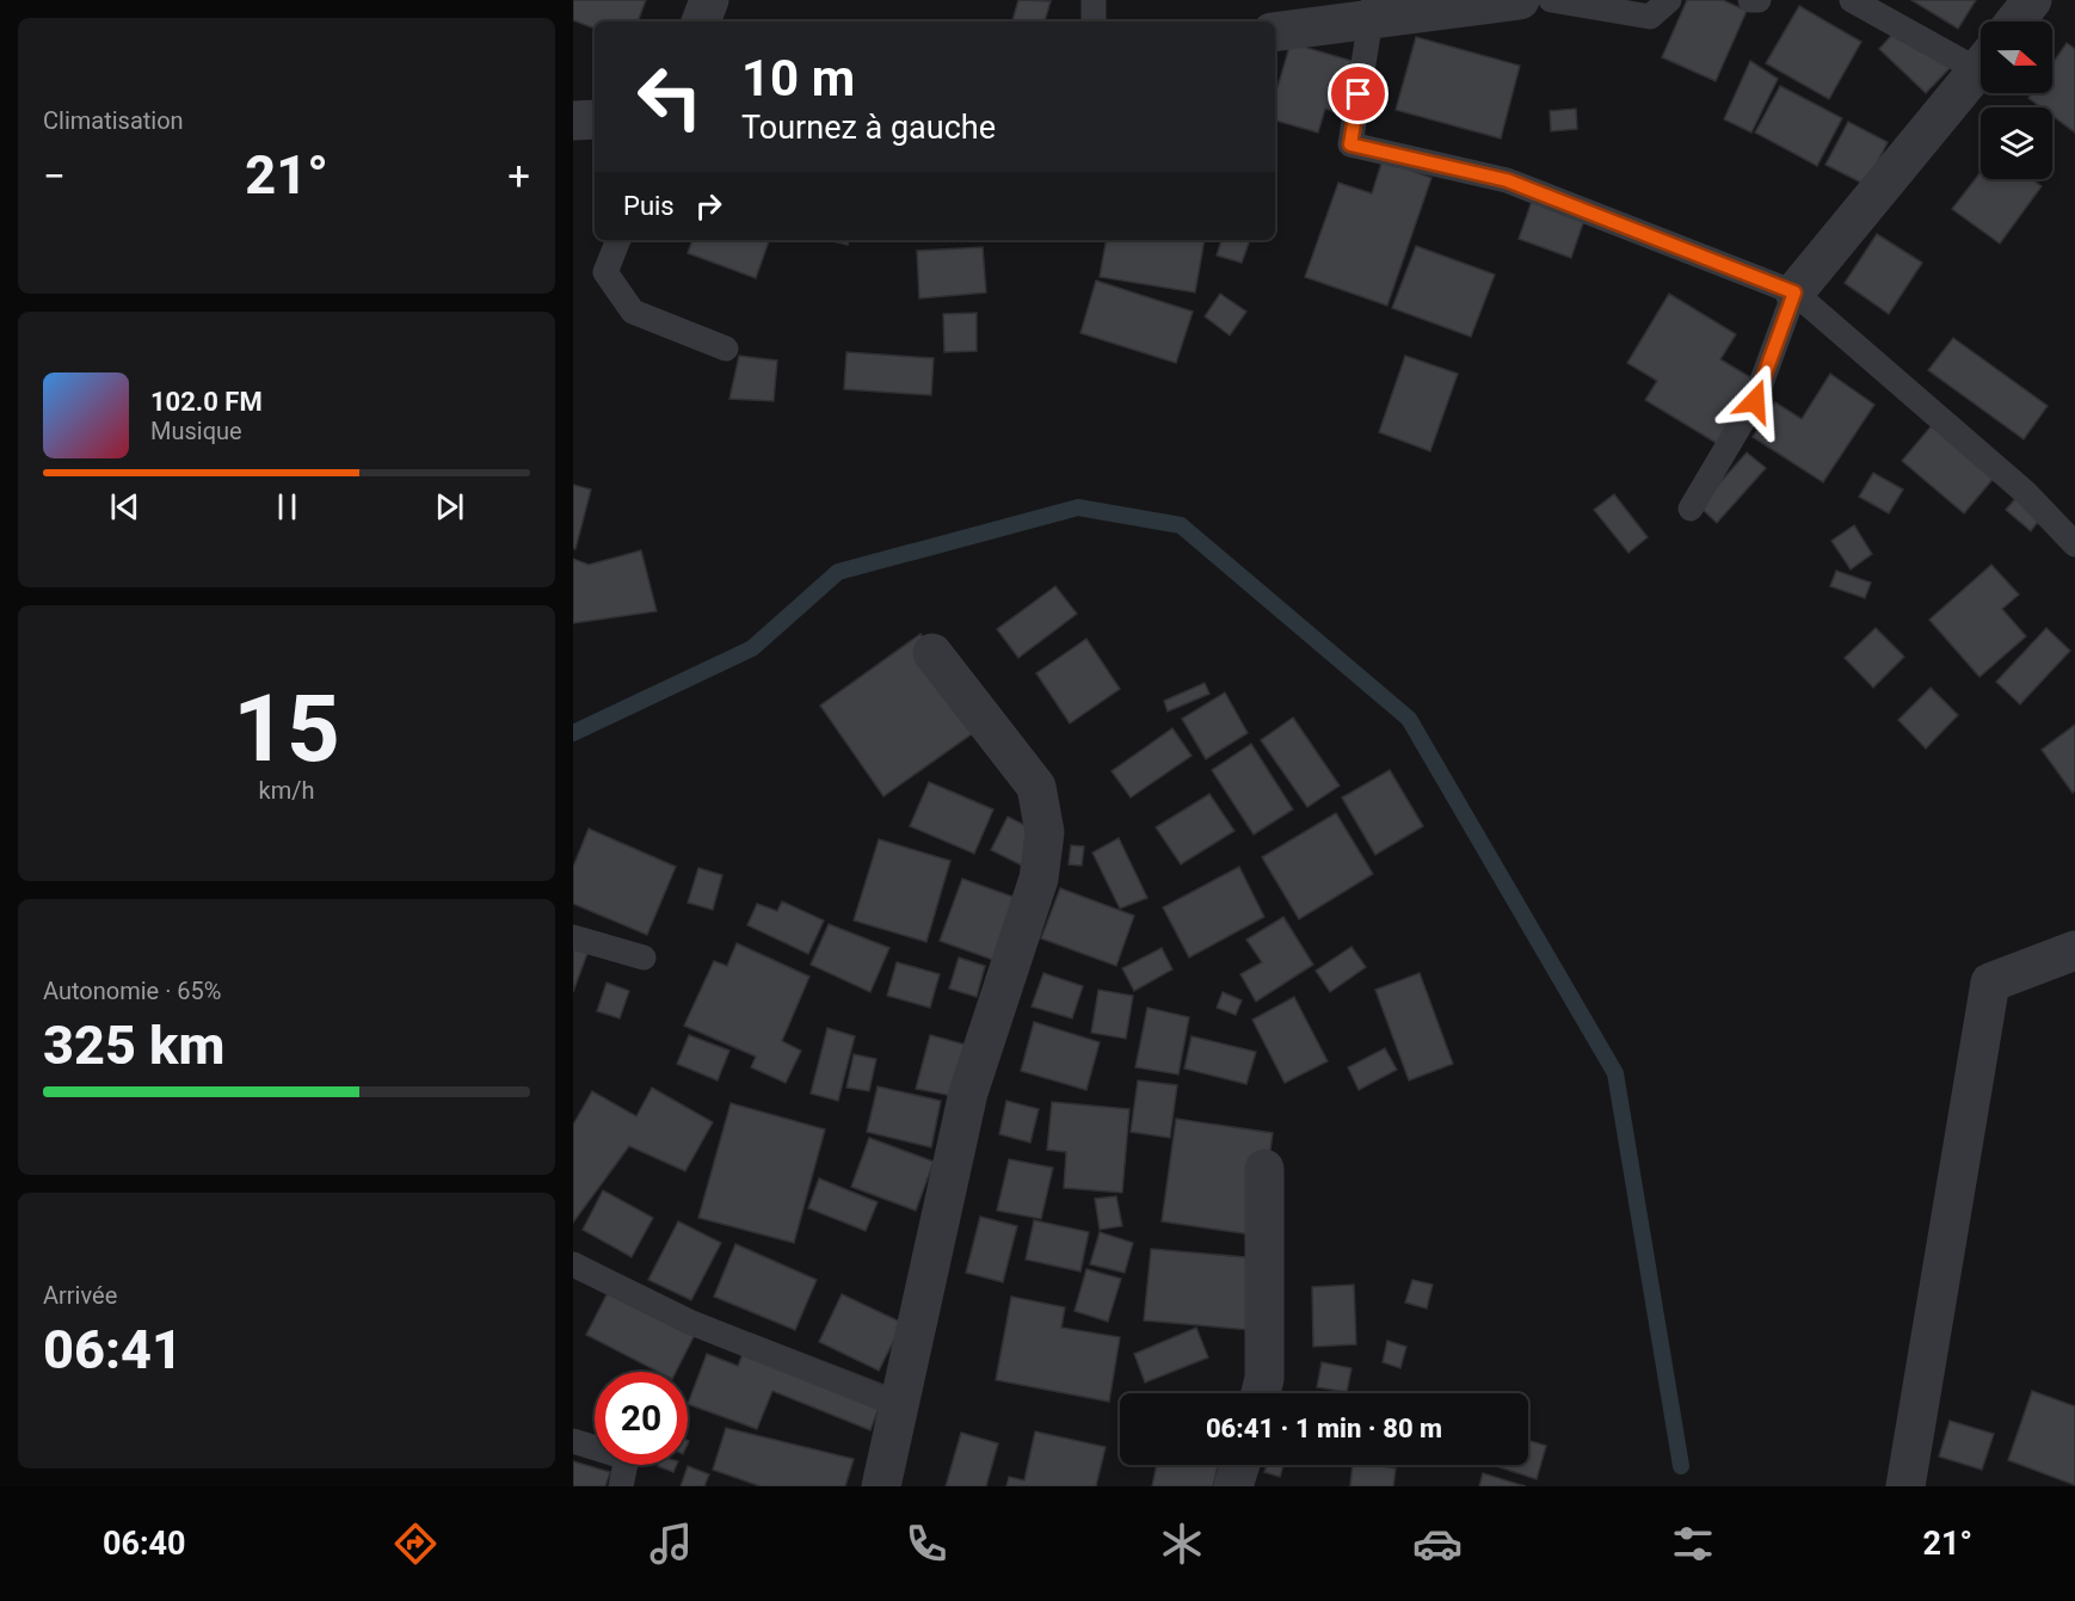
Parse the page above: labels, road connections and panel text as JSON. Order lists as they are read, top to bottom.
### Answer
{
  "north": "right",
  "page": {
    "tile": [
      "Climatisation",
      ["15", "km/h"],
      ["Autonomie · 65%", "325 km"],
      ["Arrivée", "06:41"]
    ],
    "turn": ["10 m", "Tournez à gauche"],
    "heat": ["−", "21°", "+"],
    "then": "Puis",
    "song": ["102.0 FM", "Musique"],
    "limit": "20",
    "trip": "06:41 · 1 min · 80 m",
    "tabs": ["06:40", "21°"]
  }
}
